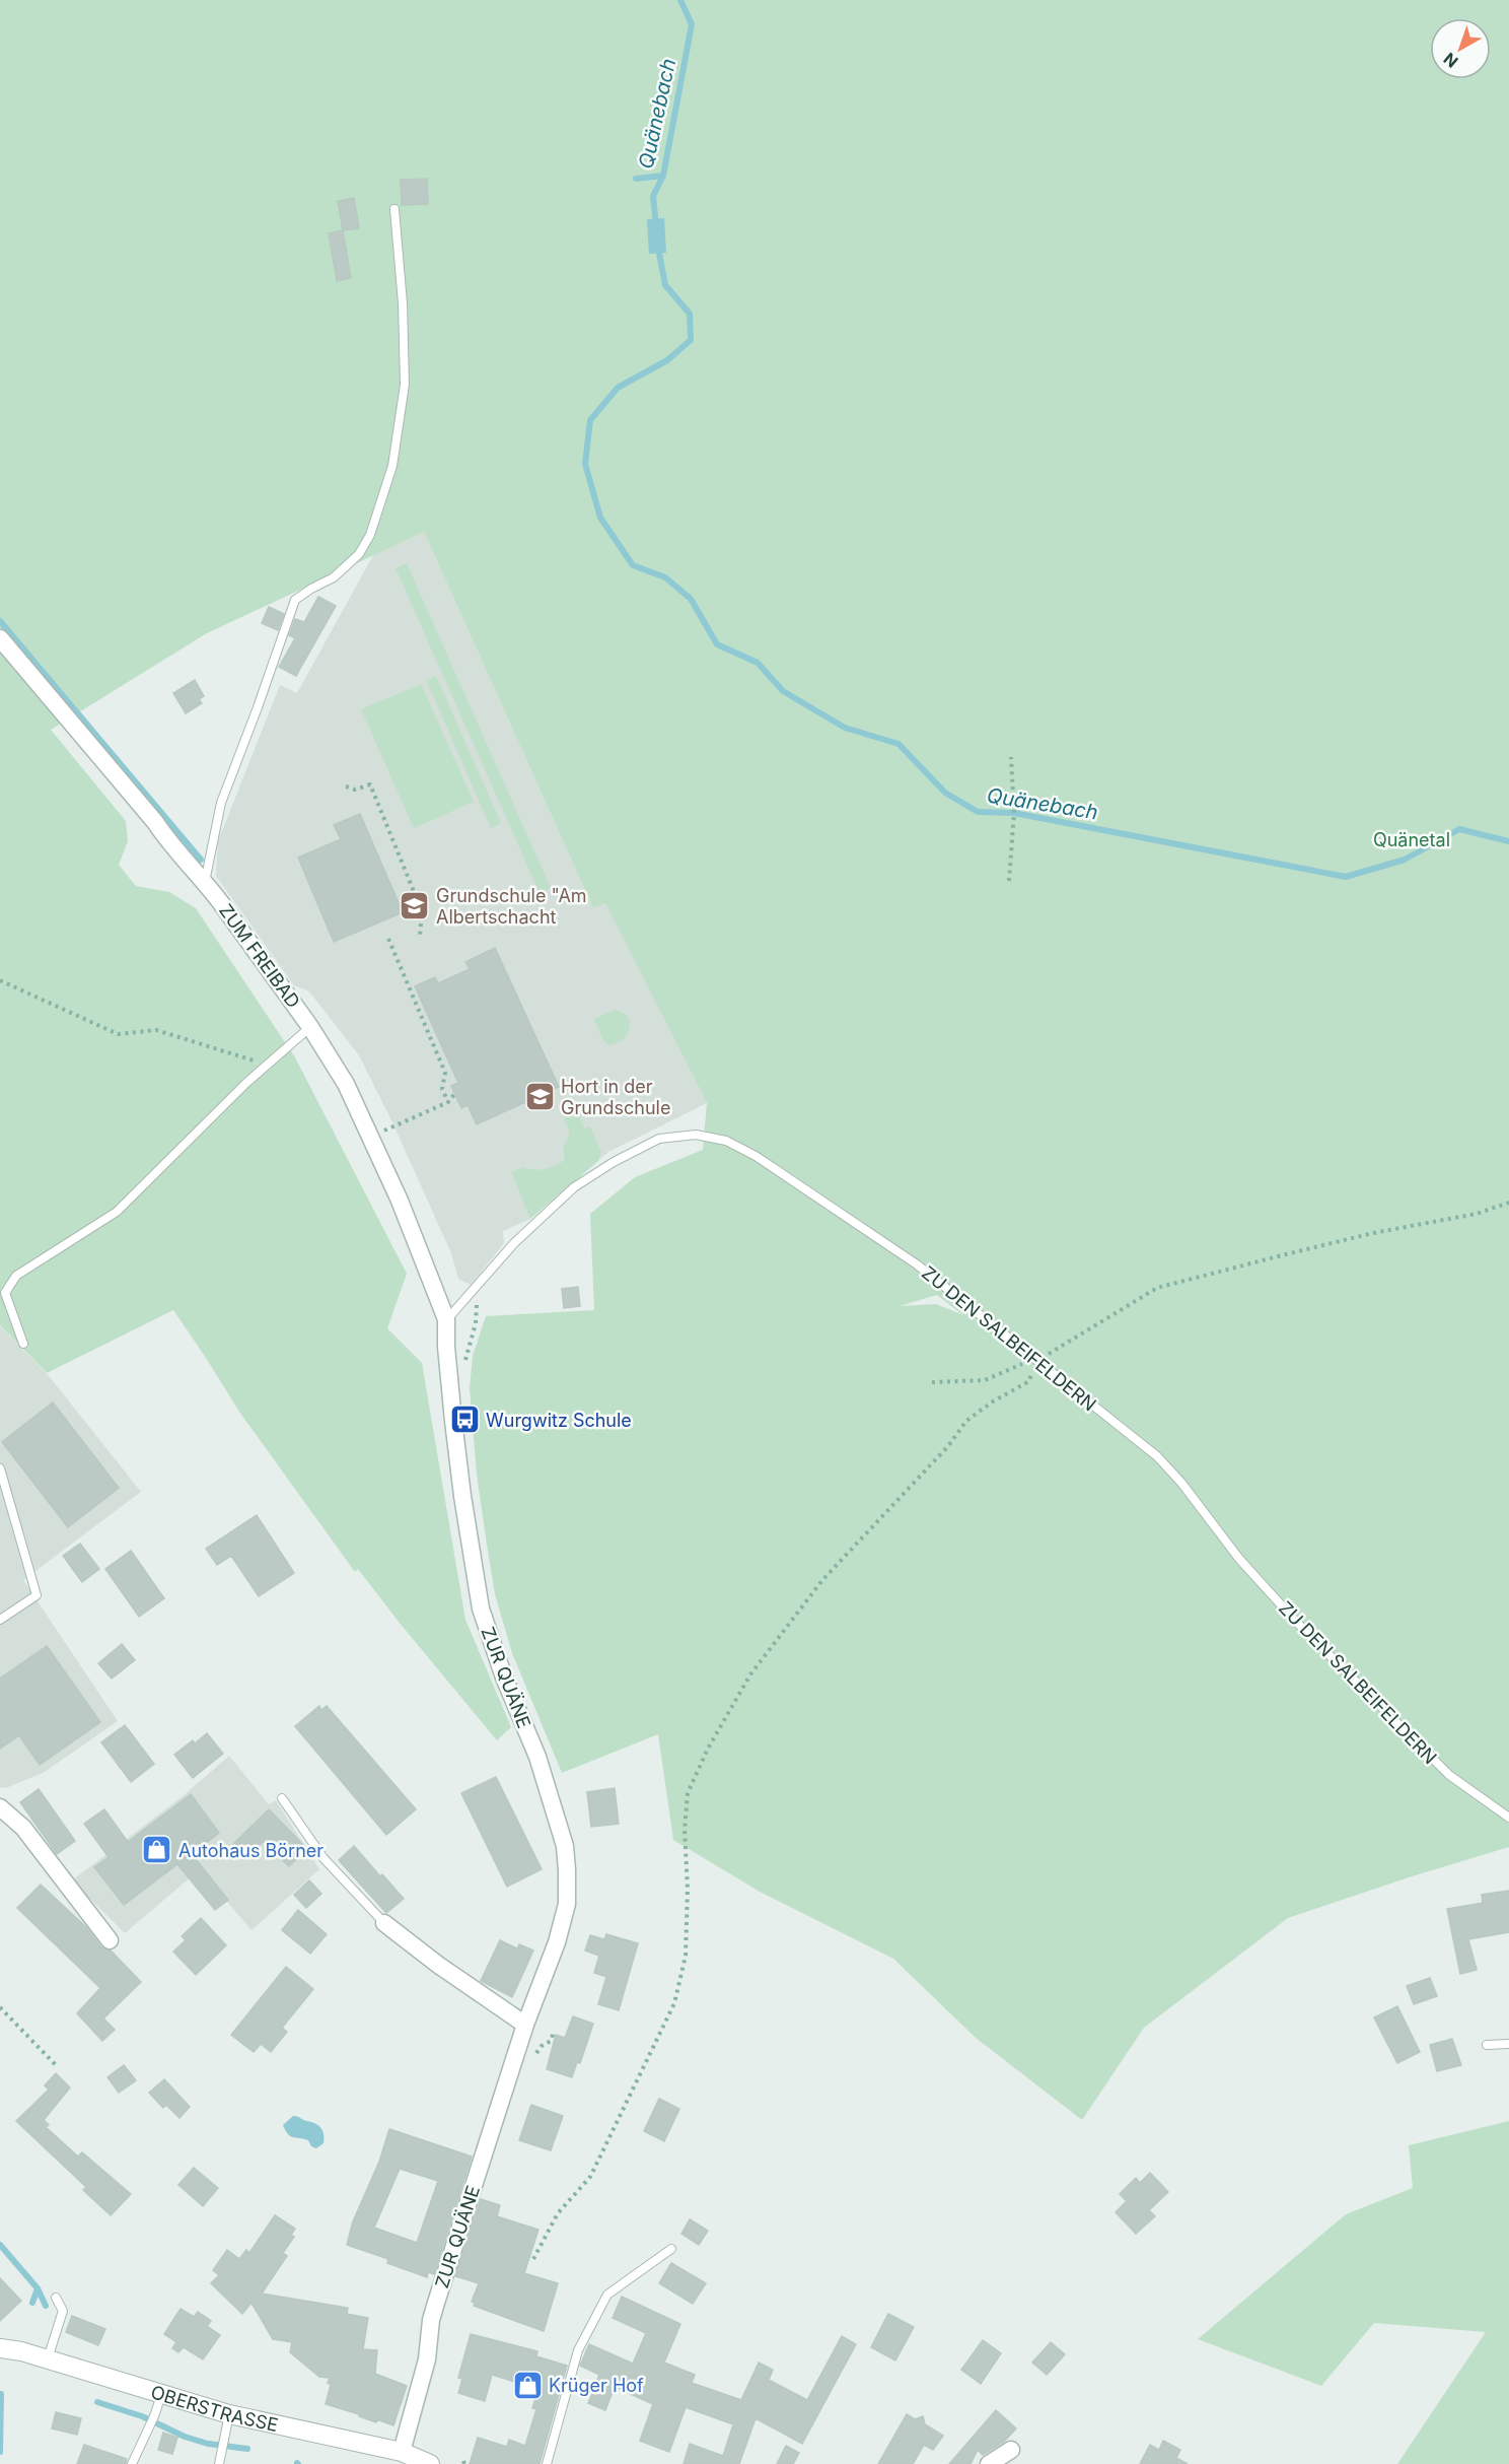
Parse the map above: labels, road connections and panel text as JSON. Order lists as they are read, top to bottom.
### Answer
{
  "streets": {
    "street": ["ZUM FREIBAD", "ZUR QUÄNE", "OBERSTRASSE"],
    "lane": ["ZU DEN SALBEIFELDERN"]
  },
  "crossings": [
    ["ZUM FREIBAD", "ZU DEN SALBEIFELDERN"],
    ["ZUM FREIBAD", "ZUR QUÄNE"],
    ["ZU DEN SALBEIFELDERN", "ZUR QUÄNE"],
    ["ZUR QUÄNE", "OBERSTRASSE"]
  ],
  "water": ["Quänebach"],
  "parks": ["Quänetal"],
  "places": {
    "school or university": ["Grundschule \"Am Albertschacht", "Hort in der Grundschule"],
    "bus stop": ["Wurgwitz Schule"],
    "shop": ["Autohaus Börner", "Krüger Hof"]
  },
  "north": "bottom left"
}
